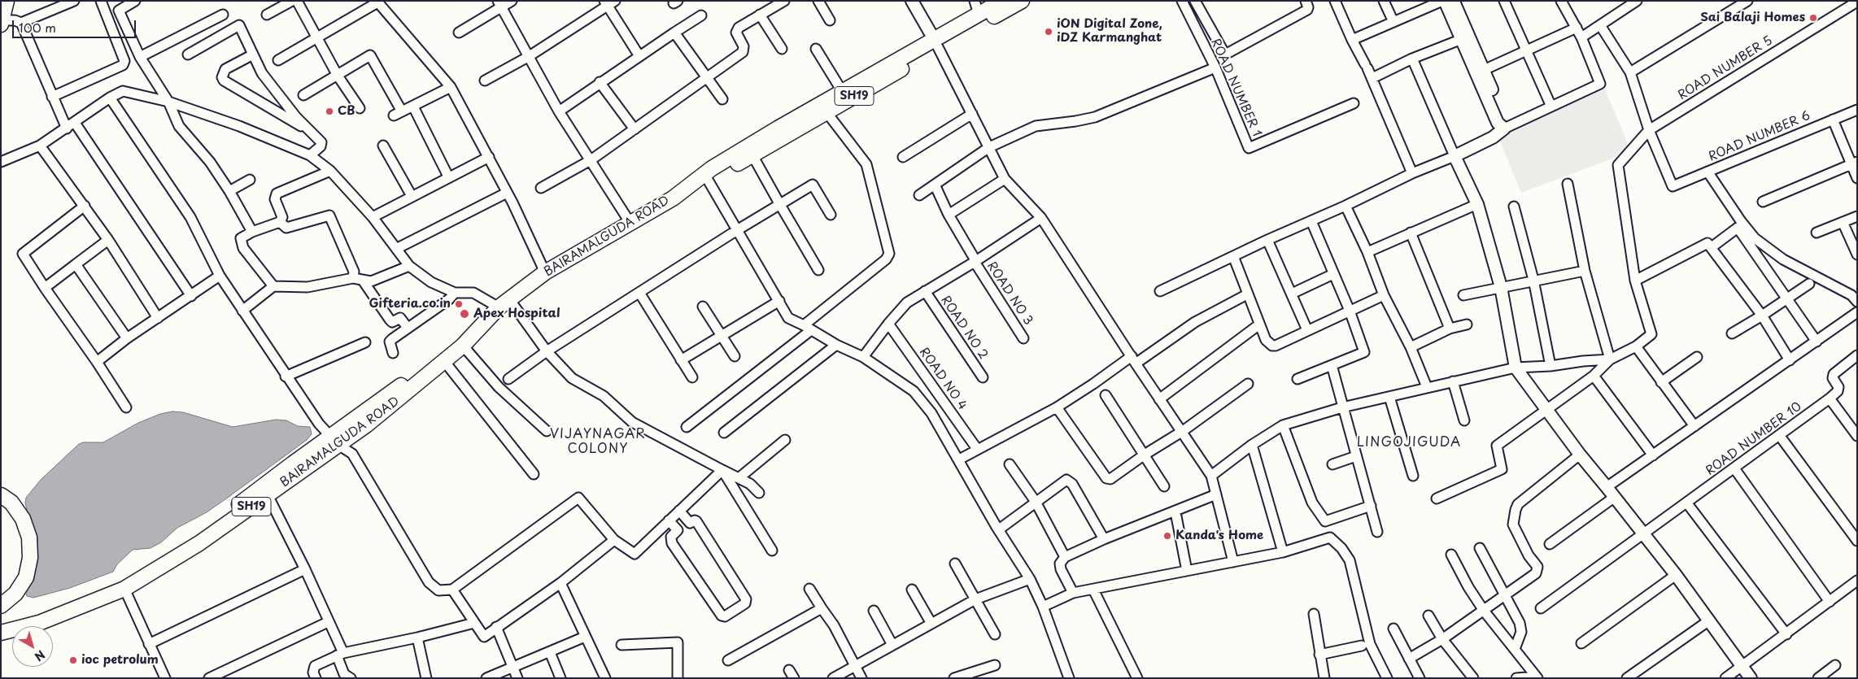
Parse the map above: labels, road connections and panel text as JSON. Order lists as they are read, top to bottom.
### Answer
{
  "streets": {
    "main road": ["SH19", "BAIRAMALGUDA ROAD"],
    "street": [
      "ROAD NUMBER 5",
      "ROAD NUMBER 1",
      "ROAD NUMBER 6",
      "ROAD NO 3",
      "ROAD NO 2",
      "ROAD NO 4",
      "ROAD NUMBER 10"
    ]
  },
  "crossings": [
    ["ROAD NUMBER 5", "ROAD NUMBER 6"]
  ],
  "districts": ["VIJAYNAGAR COLONY", "LINGOJIGUDA"],
  "places": [
    "Sai Balaji Homes",
    "iON Digital Zone, iDZ Karmanghat",
    "CB",
    "Gifteria.co.in",
    "Apex Hospital",
    "Kanda's Home",
    "ioc petrolum"
  ],
  "scale_bar": "100 m",
  "north": "bottom right"
}
